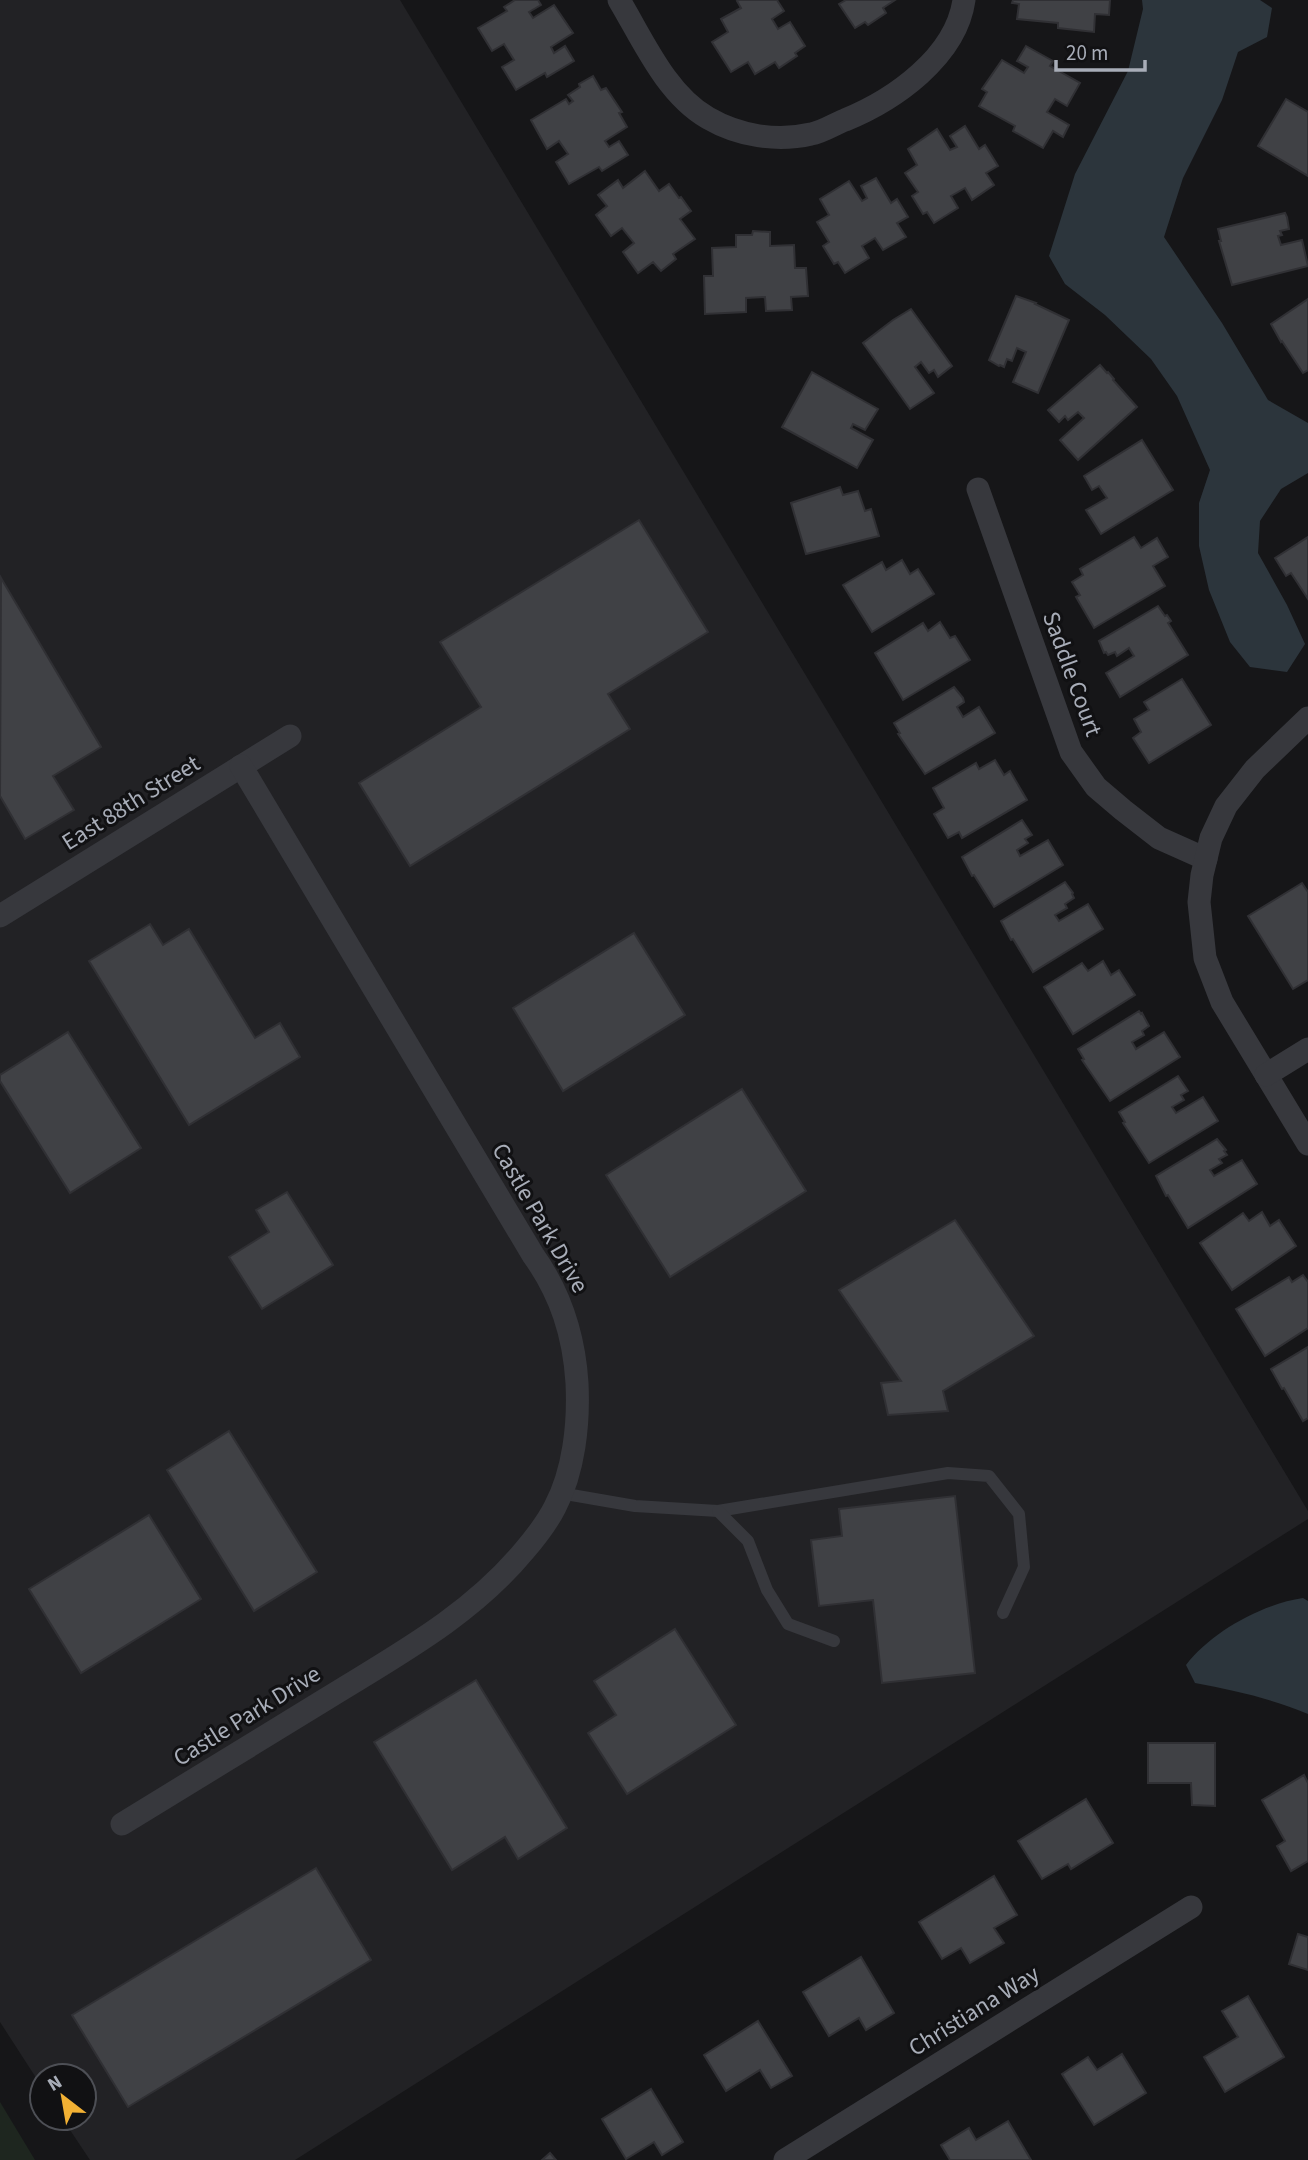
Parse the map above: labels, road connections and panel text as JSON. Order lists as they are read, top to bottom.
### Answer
{
  "streets": {
    "street": [
      "Saddle Court",
      "East 88th Street",
      "Castle Park Drive",
      "Christiana Way"
    ]
  },
  "crossings": [
    ["East 88th Street", "Castle Park Drive"]
  ],
  "scale_bar": "20 m",
  "north": "top left"
}
